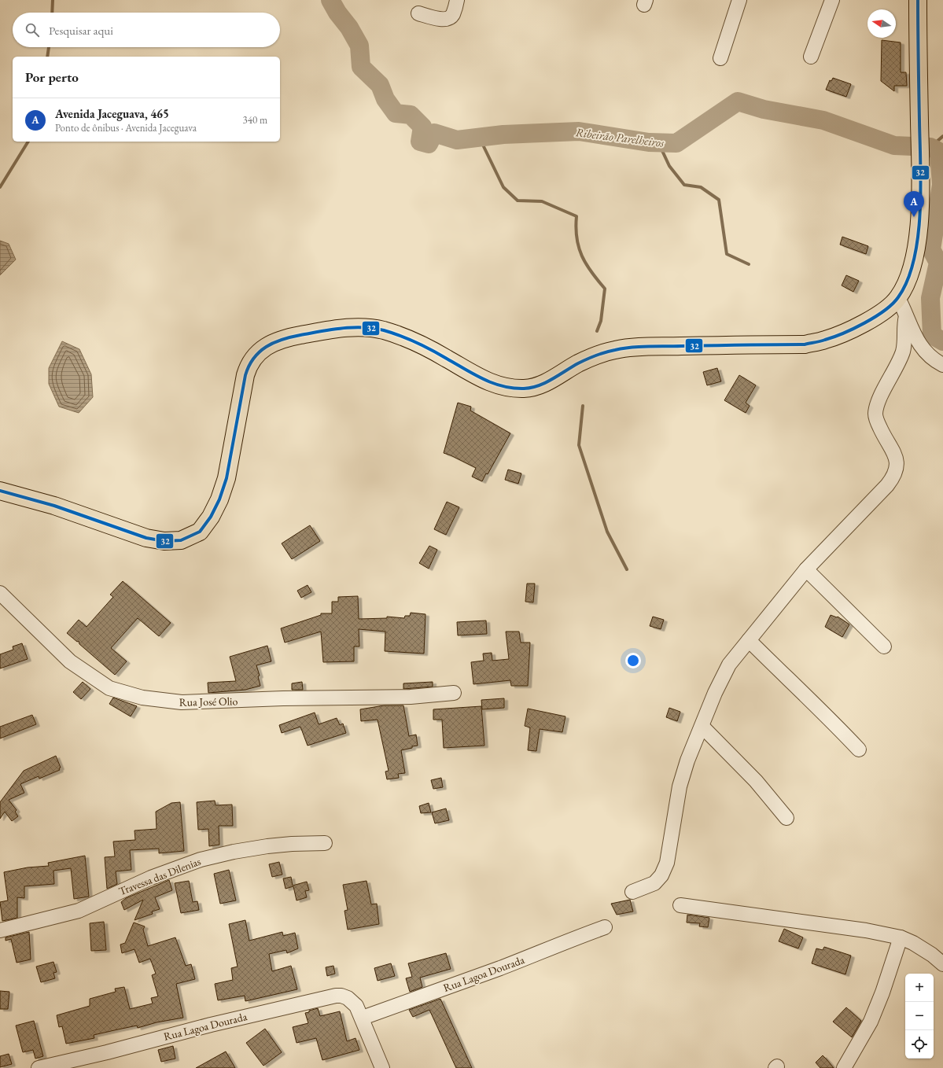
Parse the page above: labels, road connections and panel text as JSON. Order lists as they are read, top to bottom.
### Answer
{
  "streets": {
    "street": ["Rua José Olio", "Travessa das Dilenias", "Rua Lagoa Dourada"]
  },
  "water": ["Ribeirão Parelheiros"],
  "lines": ["transit line 32"],
  "north": "left",
  "page": {
    "search": "Pesquisar aqui",
    "heading": "Por perto",
    "list": [
      {
        "mark": "A",
        "name": "Avenida Jaceguava, 465",
        "note": "Ponto de ônibus · Avenida Jaceguava",
        "value": "340 m"
      }
    ],
    "pins": "A",
    "map_buttons": ["+", "−"]
  }
}
